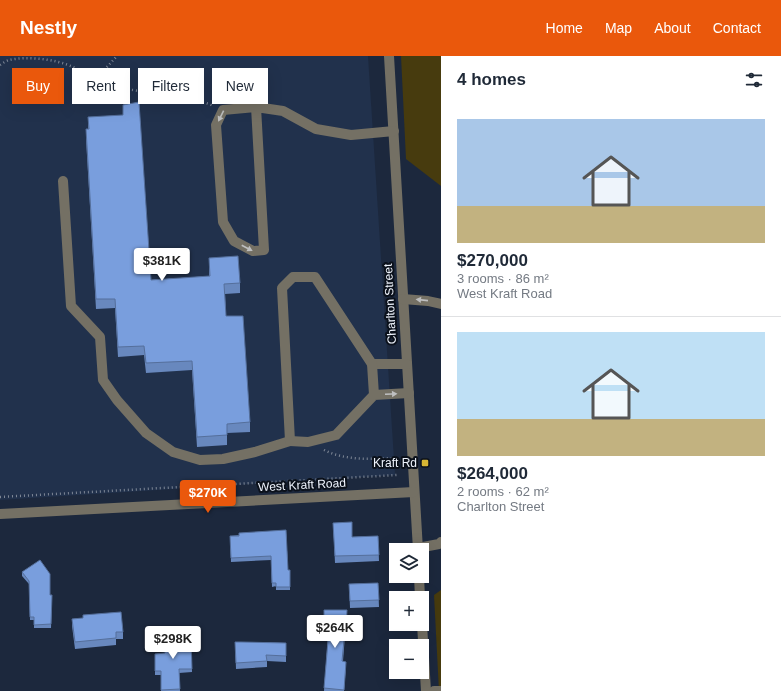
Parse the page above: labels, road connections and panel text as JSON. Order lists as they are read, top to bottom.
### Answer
{
  "streets": {
    "street": ["Charlton Street", "West Kraft Road"]
  },
  "crossings": [
    ["Charlton Street", "West Kraft Road"]
  ],
  "places": {
    "transit": ["Kraft Rd"]
  },
  "page": {
    "header": "Nestly",
    "nav": [
      "Home",
      "Map",
      "About",
      "Contact"
    ],
    "heading": "4 homes",
    "chip": [
      "Buy",
      "Rent",
      "Filters",
      "New"
    ],
    "list": [
      {
        "name": "$270,000",
        "note": "3 rooms · 86 m² · West Kraft Road"
      },
      {
        "name": "$264,000",
        "note": "2 rooms · 62 m² · Charlton Street"
      }
    ],
    "price": [
      "$381K",
      "$270K",
      "$264K",
      "$298K"
    ],
    "map_buttons": ["+", "−"]
  }
}
